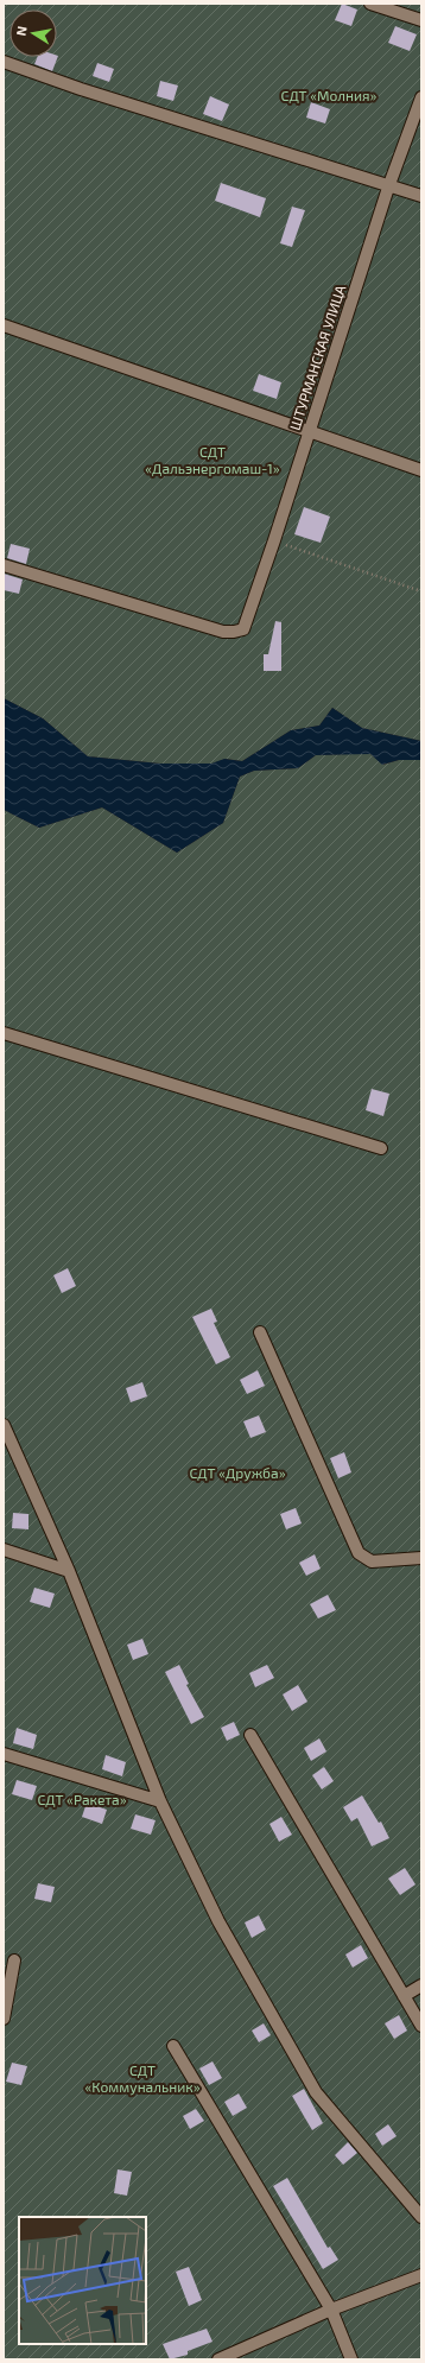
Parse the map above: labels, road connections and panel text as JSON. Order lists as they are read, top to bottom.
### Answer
{
  "streets": {
    "street": ["ШТУРМАНСКАЯ УЛИЦА"]
  },
  "parks": [
    "СДТ «Молния»",
    "СДТ «Дальэнергомаш-1»",
    "СДТ «Дружба»",
    "СДТ «Ракета»",
    "СДТ «Коммунальник»"
  ],
  "north": "left"
}
